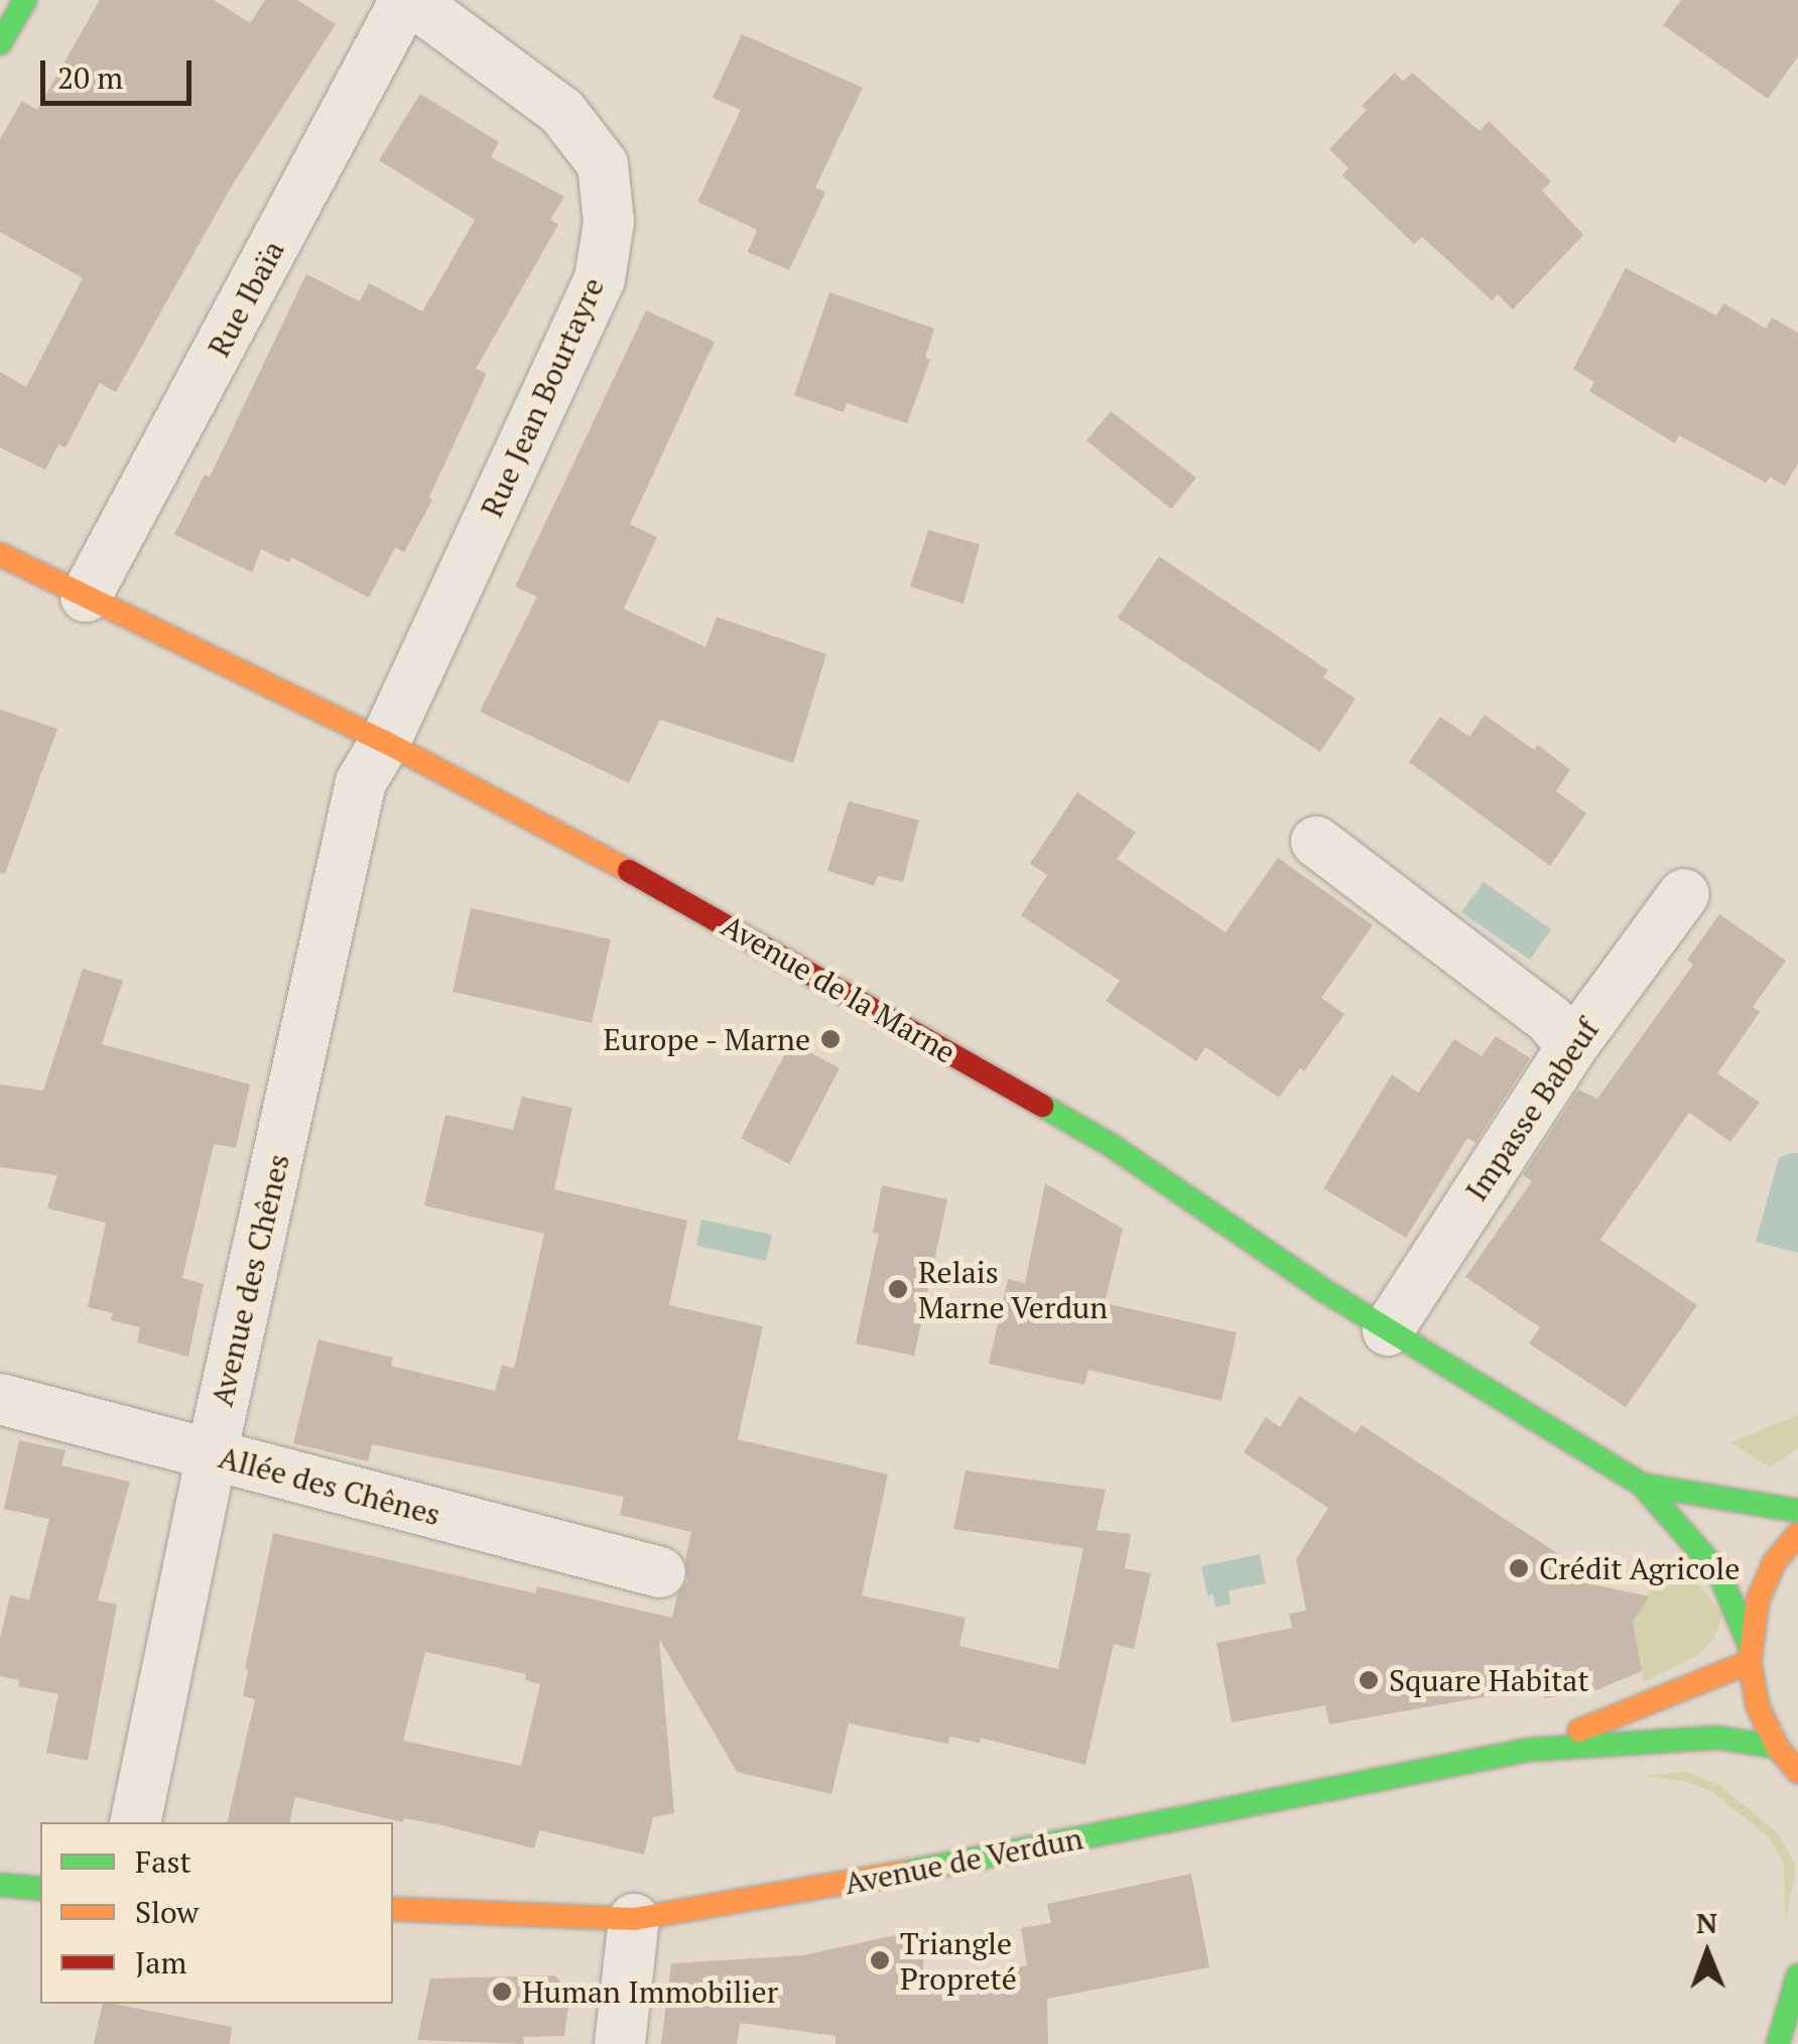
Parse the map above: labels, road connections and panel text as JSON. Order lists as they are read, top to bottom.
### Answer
{
  "streets": {
    "main road": ["Avenue de la Marne", "Avenue de Verdun"],
    "street": [
      "Rue Ibaïa",
      "Rue Jean Bourtayre",
      "Impasse Babeuf",
      "Avenue des Chênes",
      "Allée des Chênes"
    ]
  },
  "crossings": [
    ["Rue Ibaïa", "Rue Jean Bourtayre"],
    ["Rue Ibaïa", "Avenue de la Marne"],
    ["Rue Jean Bourtayre", "Avenue de la Marne"],
    ["Rue Jean Bourtayre", "Avenue des Chênes"],
    ["Avenue de la Marne", "Impasse Babeuf"],
    ["Avenue de la Marne", "Avenue des Chênes"],
    ["Avenue de la Marne", "Avenue de Verdun"],
    ["Avenue des Chênes", "Allée des Chênes"]
  ],
  "places": [
    "Europe - Marne",
    "Relais Marne Verdun",
    "Crédit Agricole",
    "Square Habitat",
    "Triangle Propreté",
    "Human Immobilier"
  ],
  "legend": ["Fast", "Slow", "Jam"],
  "scale_bar": "20 m",
  "north": "top"
}
